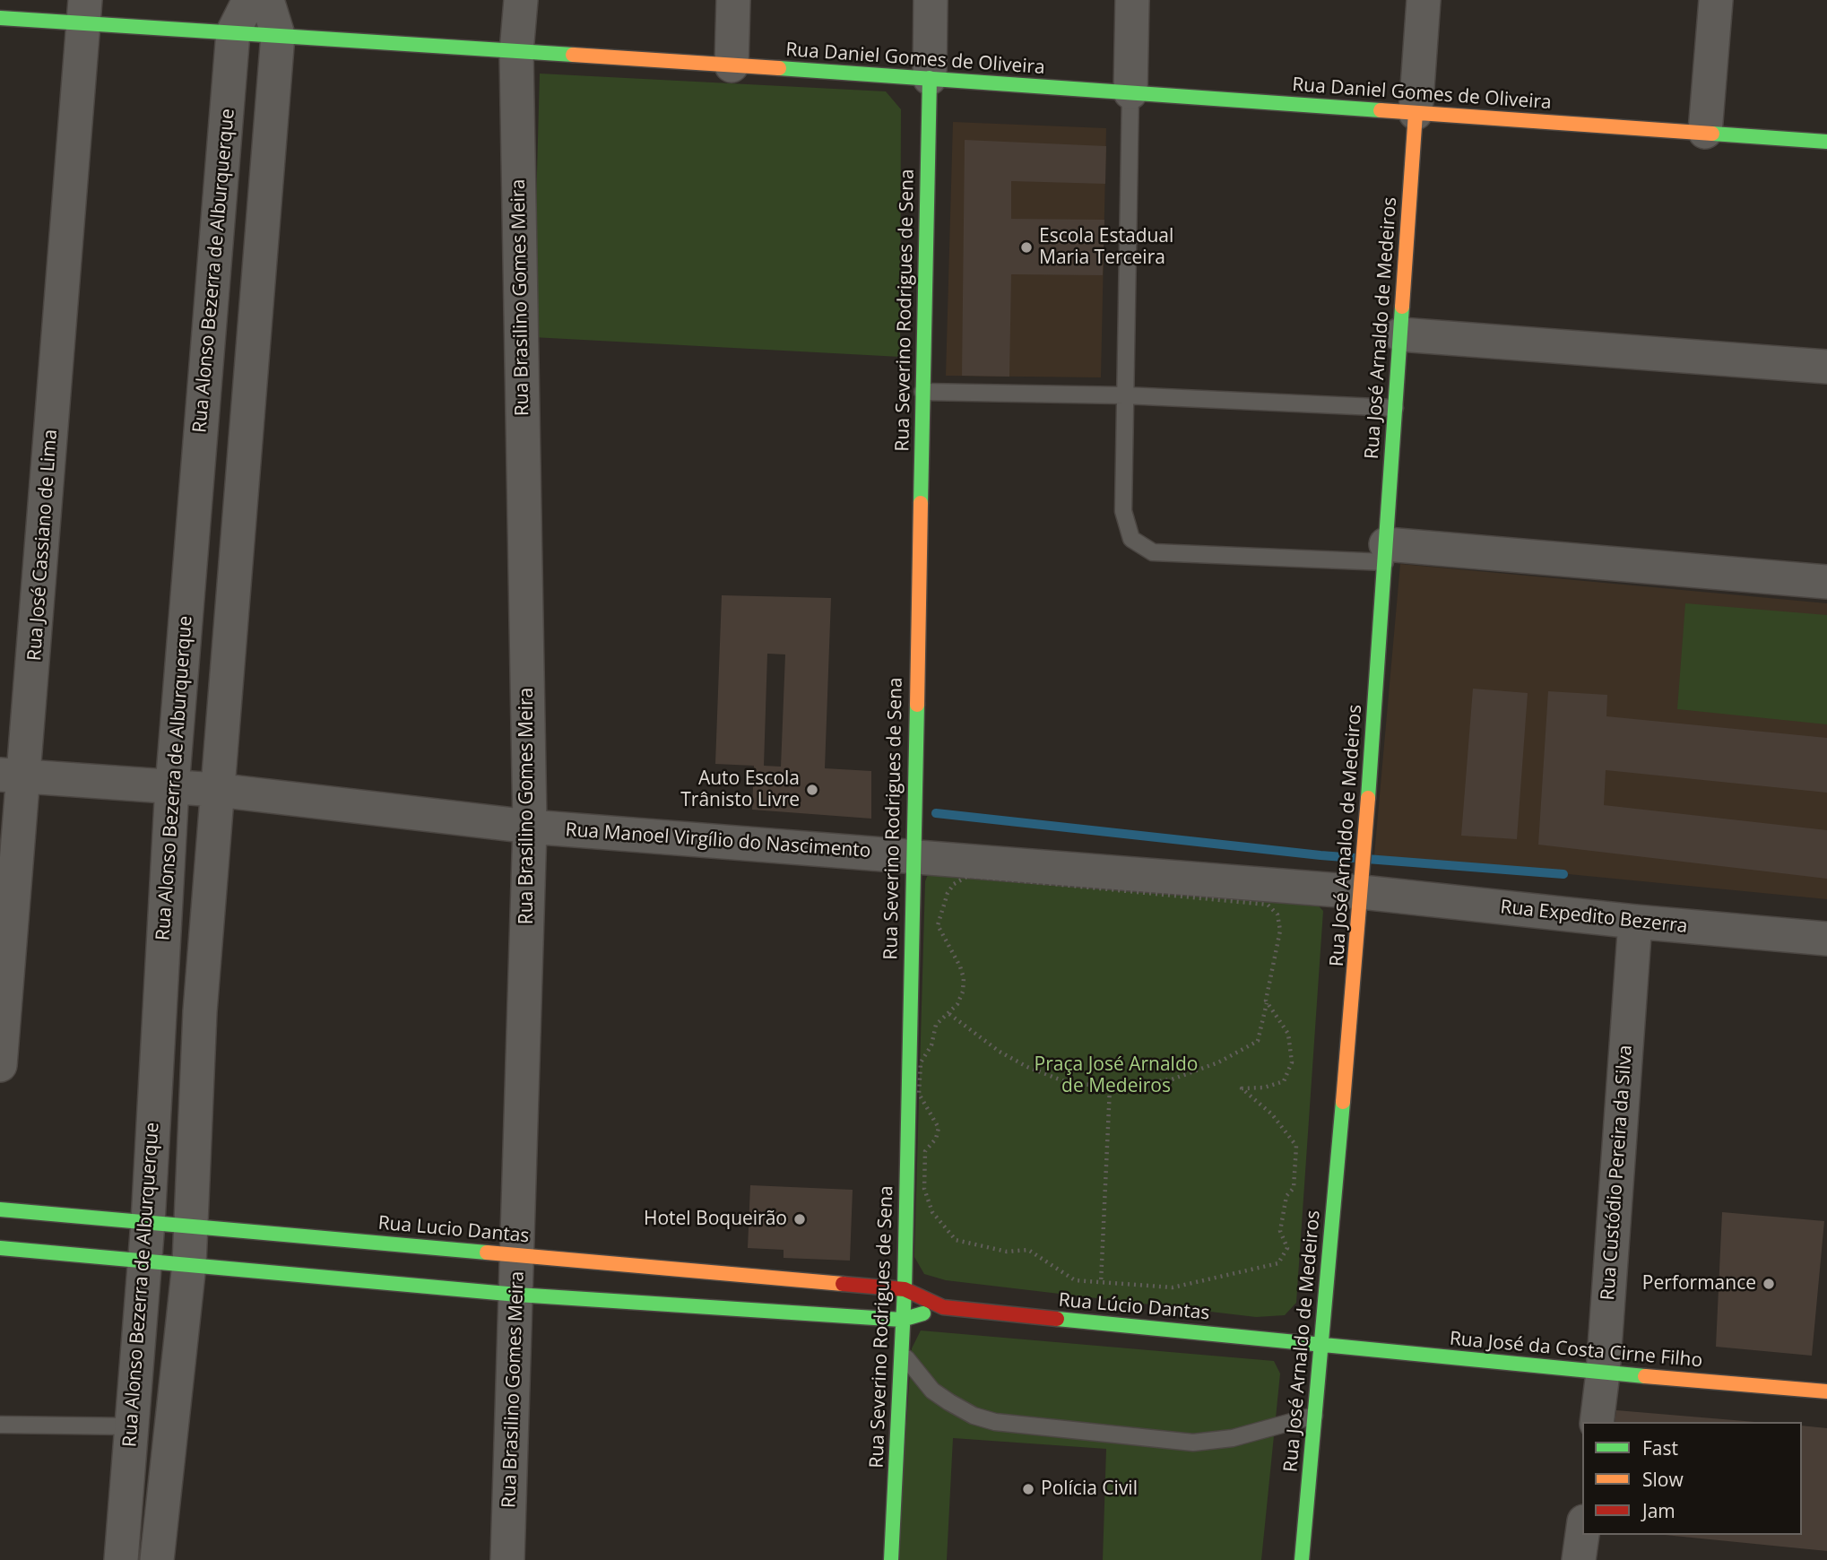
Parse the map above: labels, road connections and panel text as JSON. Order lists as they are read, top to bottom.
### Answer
{
  "streets": {
    "street": [
      "Rua Daniel Gomes de Oliveira",
      "Rua Alonso Bezerra de Alburquerque",
      "Rua Brasilino Gomes Meira",
      "Rua Severino Rodrigues de Sena",
      "Rua José Arnaldo de Medeiros",
      "Rua José Cassiano de Lima",
      "Rua Manoel Virgílio do Nascimento",
      "Rua Expedito Bezerra",
      "Rua Custódio Pereira da Silva",
      "Rua Lucio Dantas",
      "Rua Lúcio Dantas",
      "Rua José da Costa Cirne Filho"
    ]
  },
  "crossings": [
    ["Rua Daniel Gomes de Oliveira", "Rua Alonso Bezerra de Alburquerque"],
    ["Rua Daniel Gomes de Oliveira", "Rua Brasilino Gomes Meira"],
    ["Rua Daniel Gomes de Oliveira", "Rua Severino Rodrigues de Sena"],
    ["Rua Daniel Gomes de Oliveira", "Rua José Arnaldo de Medeiros"],
    ["Rua Daniel Gomes de Oliveira", "Rua José Cassiano de Lima"],
    ["Rua Alonso Bezerra de Alburquerque", "Rua Manoel Virgílio do Nascimento"],
    ["Rua Alonso Bezerra de Alburquerque", "Rua Lucio Dantas"],
    ["Rua Brasilino Gomes Meira", "Rua Manoel Virgílio do Nascimento"],
    ["Rua Brasilino Gomes Meira", "Rua Lucio Dantas"],
    ["Rua Severino Rodrigues de Sena", "Rua Manoel Virgílio do Nascimento"],
    ["Rua Severino Rodrigues de Sena", "Rua Lucio Dantas"],
    ["Rua Severino Rodrigues de Sena", "Rua Lúcio Dantas"],
    ["Rua José Arnaldo de Medeiros", "Rua Manoel Virgílio do Nascimento"],
    ["Rua José Arnaldo de Medeiros", "Rua Expedito Bezerra"],
    ["Rua José Arnaldo de Medeiros", "Rua Lúcio Dantas"],
    ["Rua José Arnaldo de Medeiros", "Rua José da Costa Cirne Filho"],
    ["Rua José Cassiano de Lima", "Rua Manoel Virgílio do Nascimento"],
    ["Rua Manoel Virgílio do Nascimento", "Rua Expedito Bezerra"],
    ["Rua Expedito Bezerra", "Rua Custódio Pereira da Silva"],
    ["Rua Custódio Pereira da Silva", "Rua José da Costa Cirne Filho"],
    ["Rua Lucio Dantas", "Rua Lúcio Dantas"],
    ["Rua Lúcio Dantas", "Rua José da Costa Cirne Filho"]
  ],
  "parks": ["Praça José Arnaldo de Medeiros"],
  "places": [
    "Escola Estadual Maria Terceira",
    "Auto Escola Trânisto Livre",
    "Hotel Boqueirão",
    "Performance",
    "Polícia Civil"
  ],
  "legend": ["Fast", "Slow", "Jam"]
}
